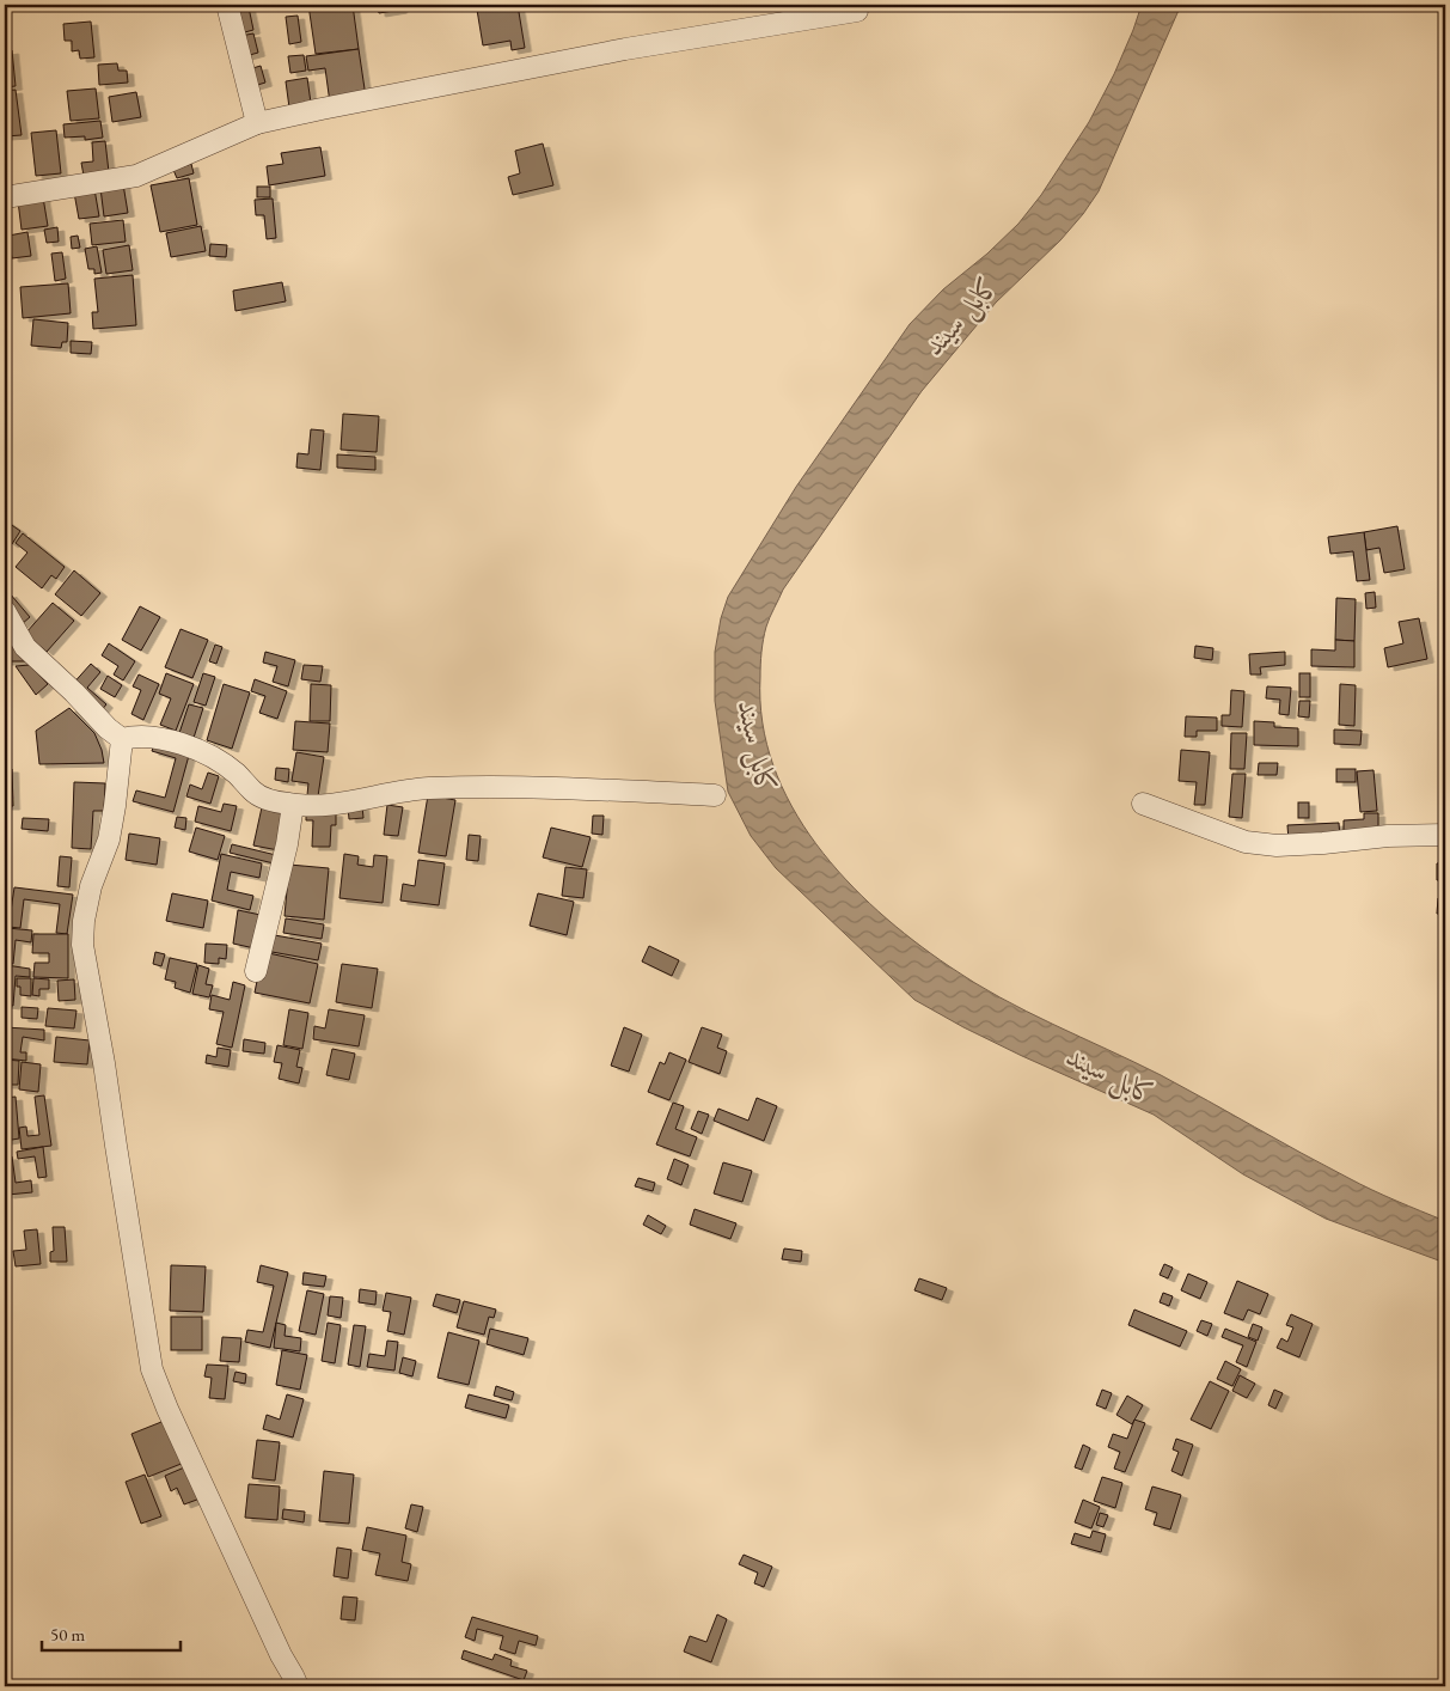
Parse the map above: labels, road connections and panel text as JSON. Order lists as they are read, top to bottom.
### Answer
{
  "water": ["کابل سيند"],
  "scale_bar": "50 m"
}
